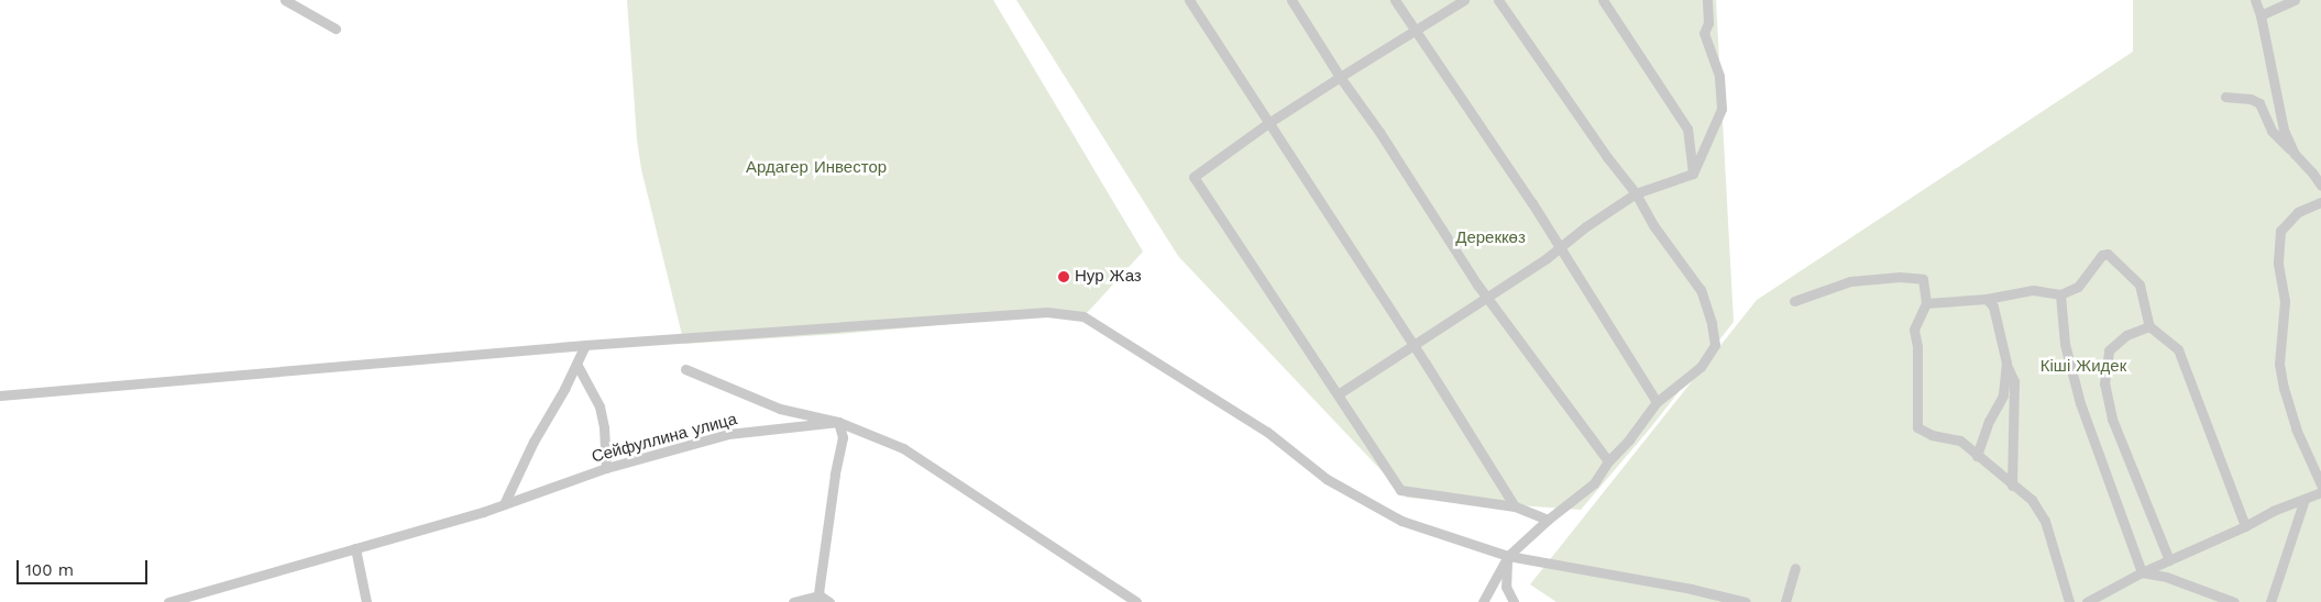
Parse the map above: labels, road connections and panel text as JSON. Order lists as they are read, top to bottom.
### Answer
{
  "streets": {
    "street": ["Сейфуллина улица"]
  },
  "parks": ["Ардагер Инвестор", "Дереккөз", "Кіші Жидек"],
  "places": ["Нур Жаз"],
  "scale_bar": "100 m"
}
